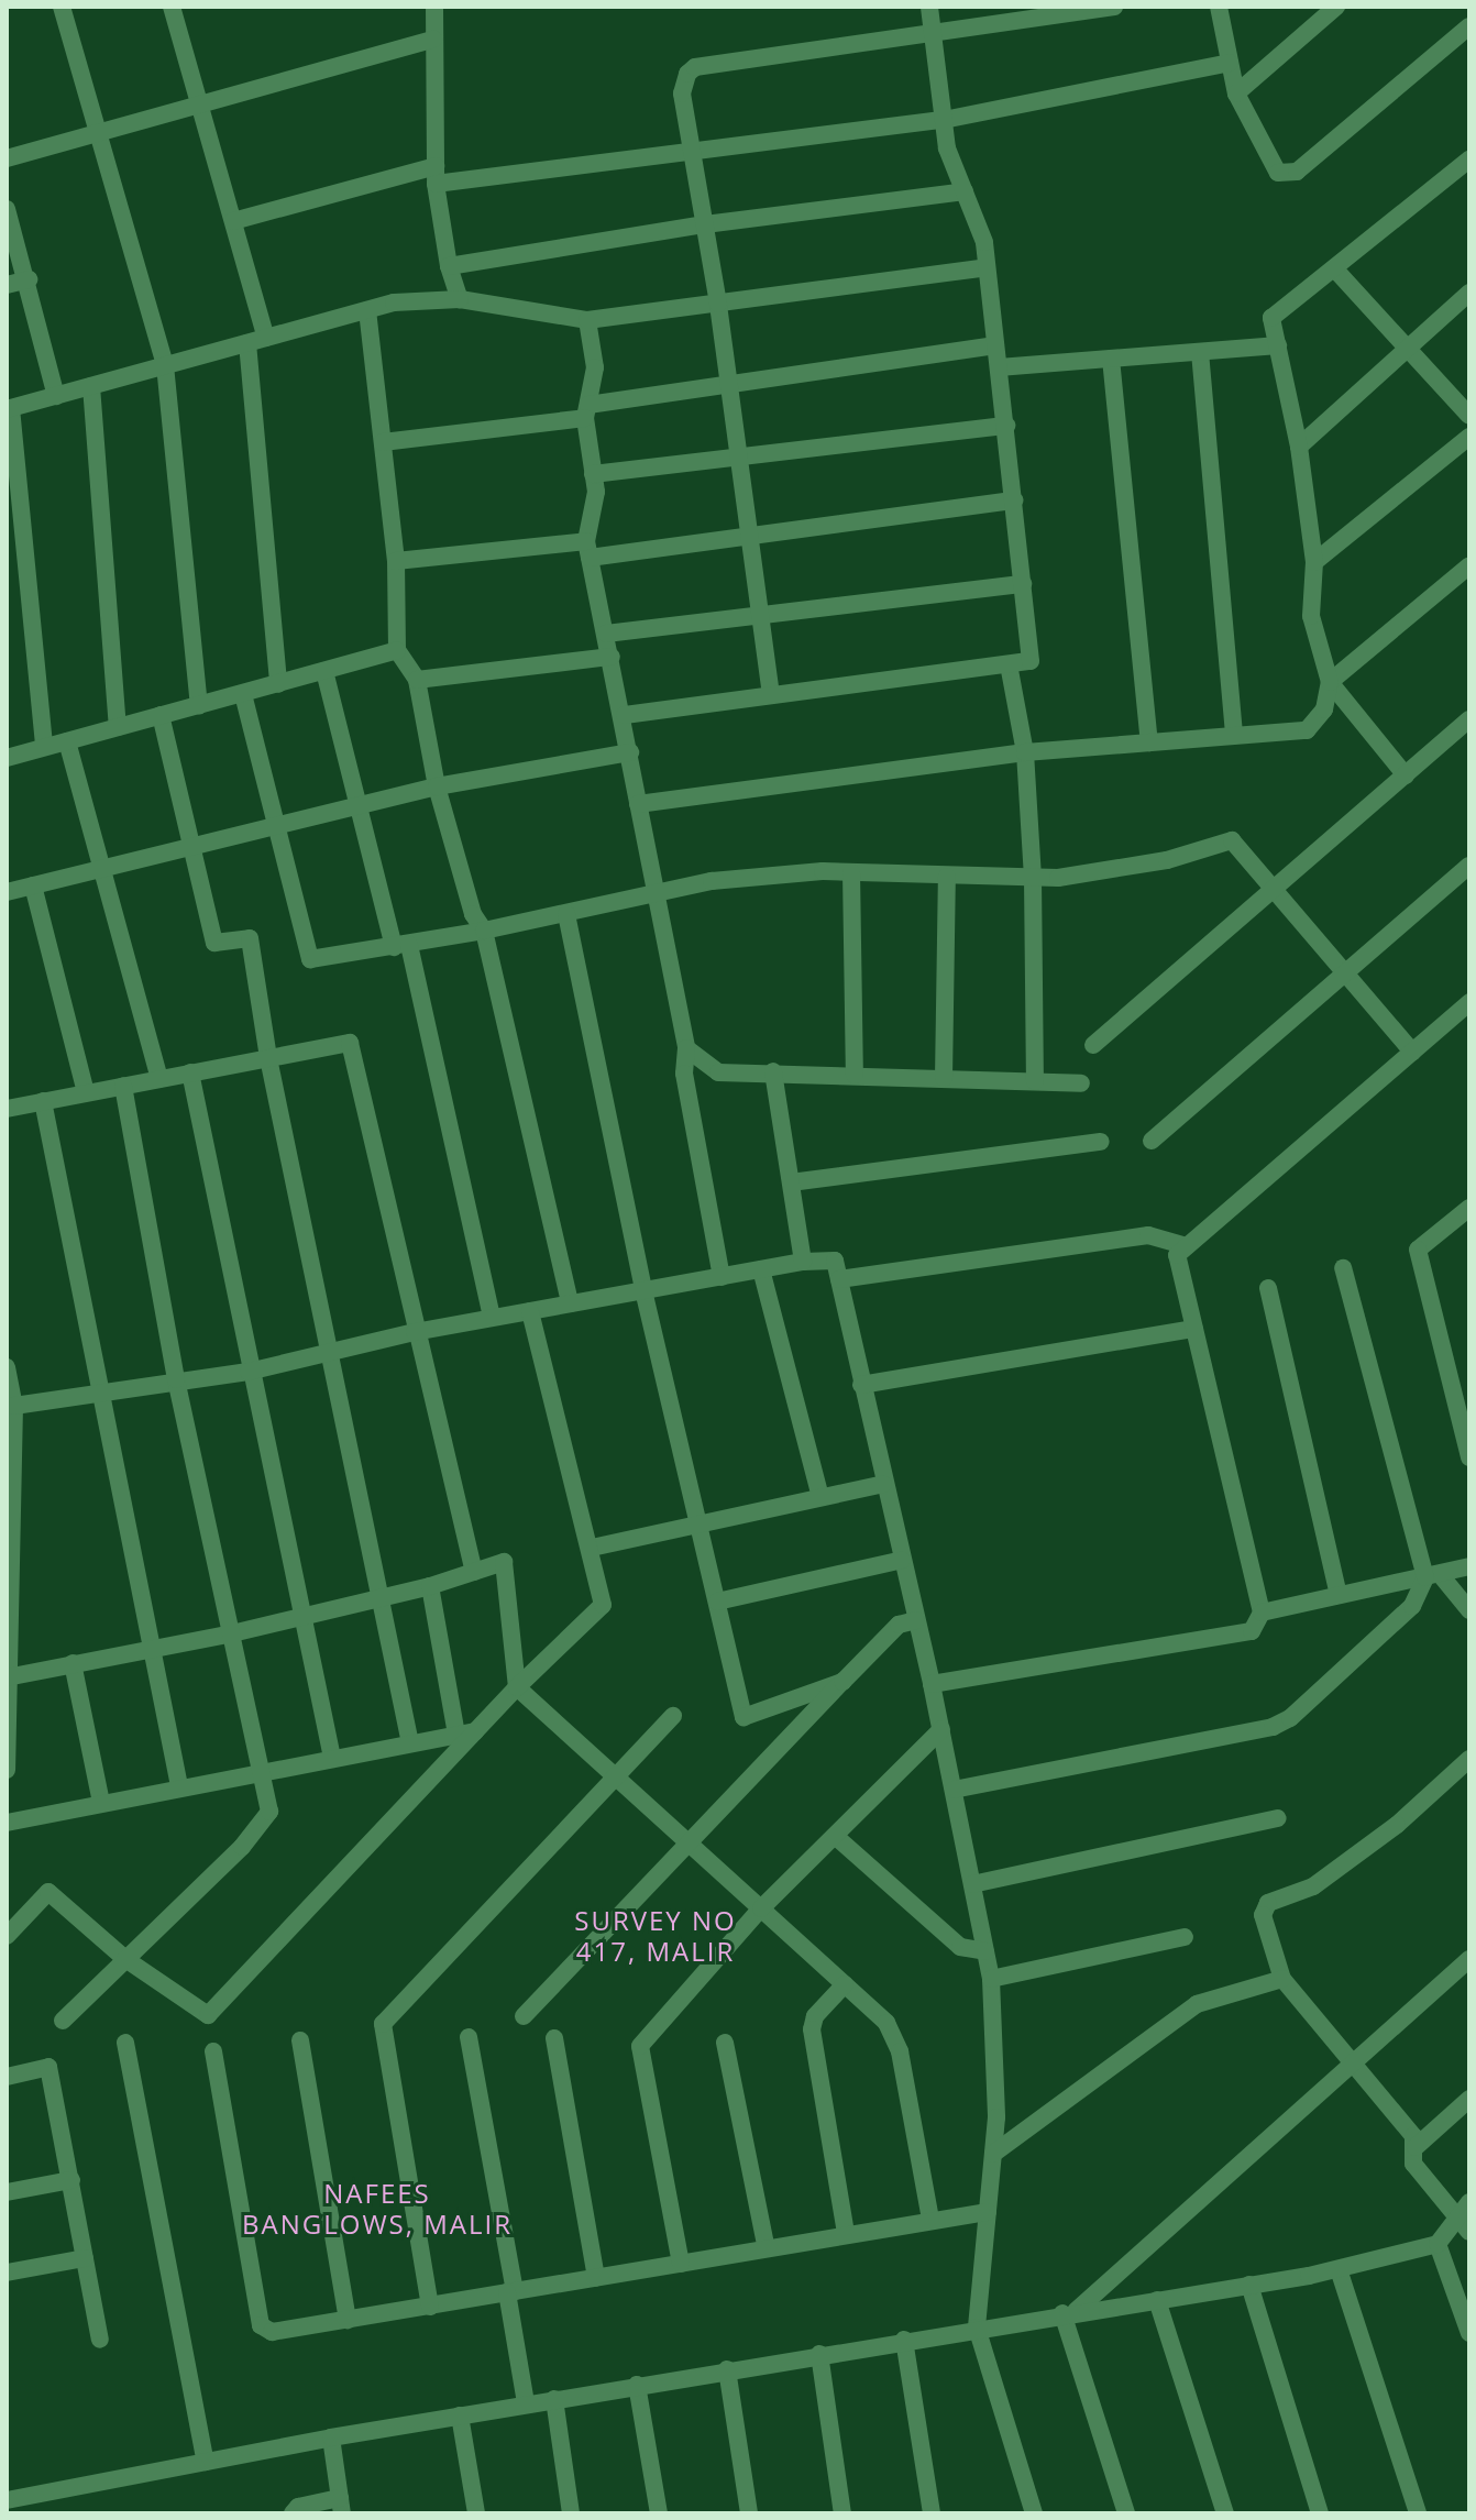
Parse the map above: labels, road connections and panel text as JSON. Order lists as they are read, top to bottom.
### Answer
{
  "districts": ["SURVEY NO 417, MALIR", "NAFEES BANGLOWS, MALIR"]
}
